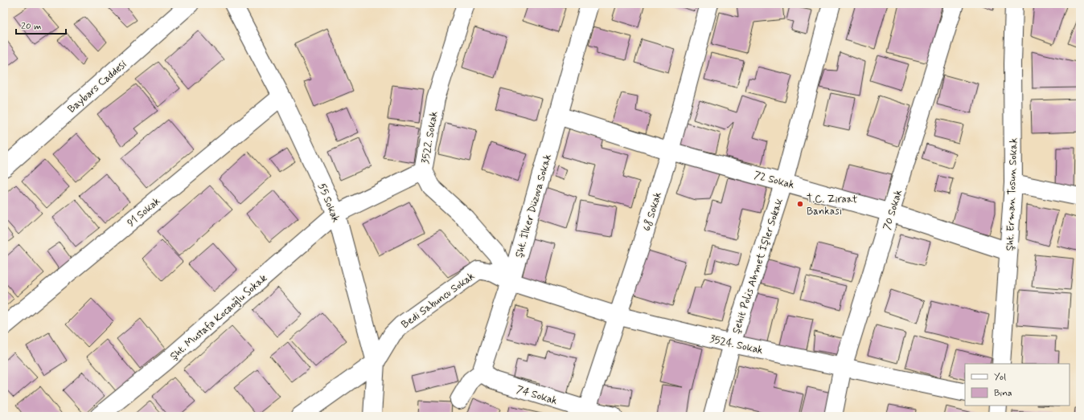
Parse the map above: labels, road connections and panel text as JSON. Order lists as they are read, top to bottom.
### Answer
{
  "streets": {
    "street": [
      "Baybars Caddesi",
      "3522. Sokak",
      "72 Sokak",
      "Şht. Erman Tosun Sokak",
      "55 Sokak",
      "Şht. İlker Düzova Sokak",
      "70 Sokak",
      "91 Sokak",
      "68 Sokak",
      "Şehit Polis Ahmet İşler Sokak",
      "Bedi Sabuncu Sokak",
      "Şht. Mustafa Kocaoğlu Sokak",
      "3524. Sokak",
      "74 Sokak"
    ]
  },
  "crossings": [
    ["3522. Sokak", "Şht. İlker Düzova Sokak"],
    ["3522. Sokak", "Bedi Sabuncu Sokak"],
    ["3522. Sokak", "Şht. Mustafa Kocaoğlu Sokak"],
    ["3522. Sokak", "3524. Sokak"],
    ["72 Sokak", "Şht. Erman Tosun Sokak"],
    ["72 Sokak", "Şht. İlker Düzova Sokak"],
    ["72 Sokak", "70 Sokak"],
    ["72 Sokak", "68 Sokak"],
    ["72 Sokak", "Şehit Polis Ahmet İşler Sokak"],
    ["55 Sokak", "91 Sokak"],
    ["55 Sokak", "Bedi Sabuncu Sokak"],
    ["55 Sokak", "Şht. Mustafa Kocaoğlu Sokak"],
    ["Şht. İlker Düzova Sokak", "Bedi Sabuncu Sokak"],
    ["Şht. İlker Düzova Sokak", "3524. Sokak"],
    ["Şht. İlker Düzova Sokak", "74 Sokak"],
    ["70 Sokak", "3524. Sokak"],
    ["68 Sokak", "3524. Sokak"],
    ["68 Sokak", "74 Sokak"],
    ["Şehit Polis Ahmet İşler Sokak", "3524. Sokak"],
    ["Bedi Sabuncu Sokak", "3524. Sokak"]
  ],
  "places": ["T.C. Ziraat Bankası"],
  "legend": ["Yol", "Bina"],
  "scale_bar": "20 m"
}
